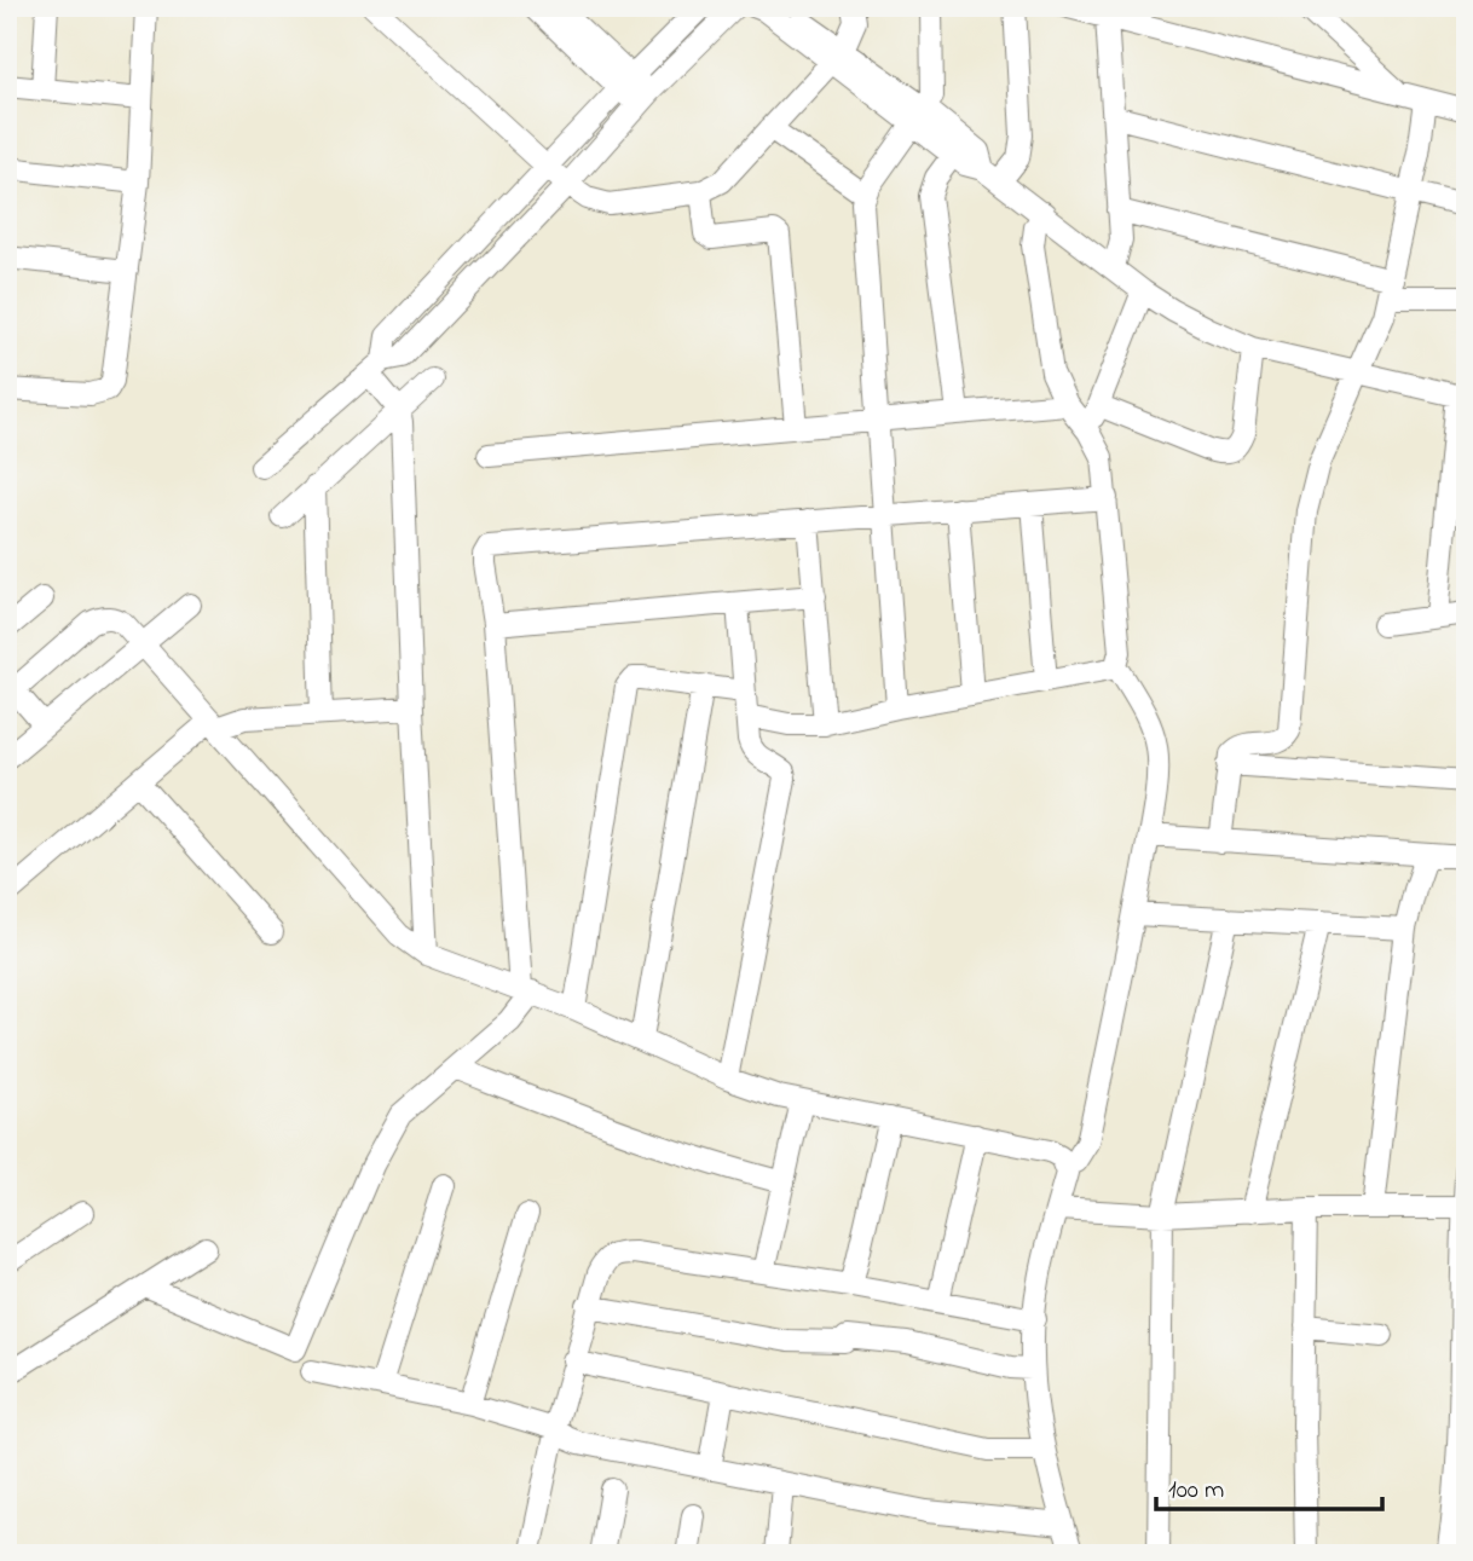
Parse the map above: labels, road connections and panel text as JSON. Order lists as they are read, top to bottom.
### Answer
{
  "scale_bar": "100 m"
}
